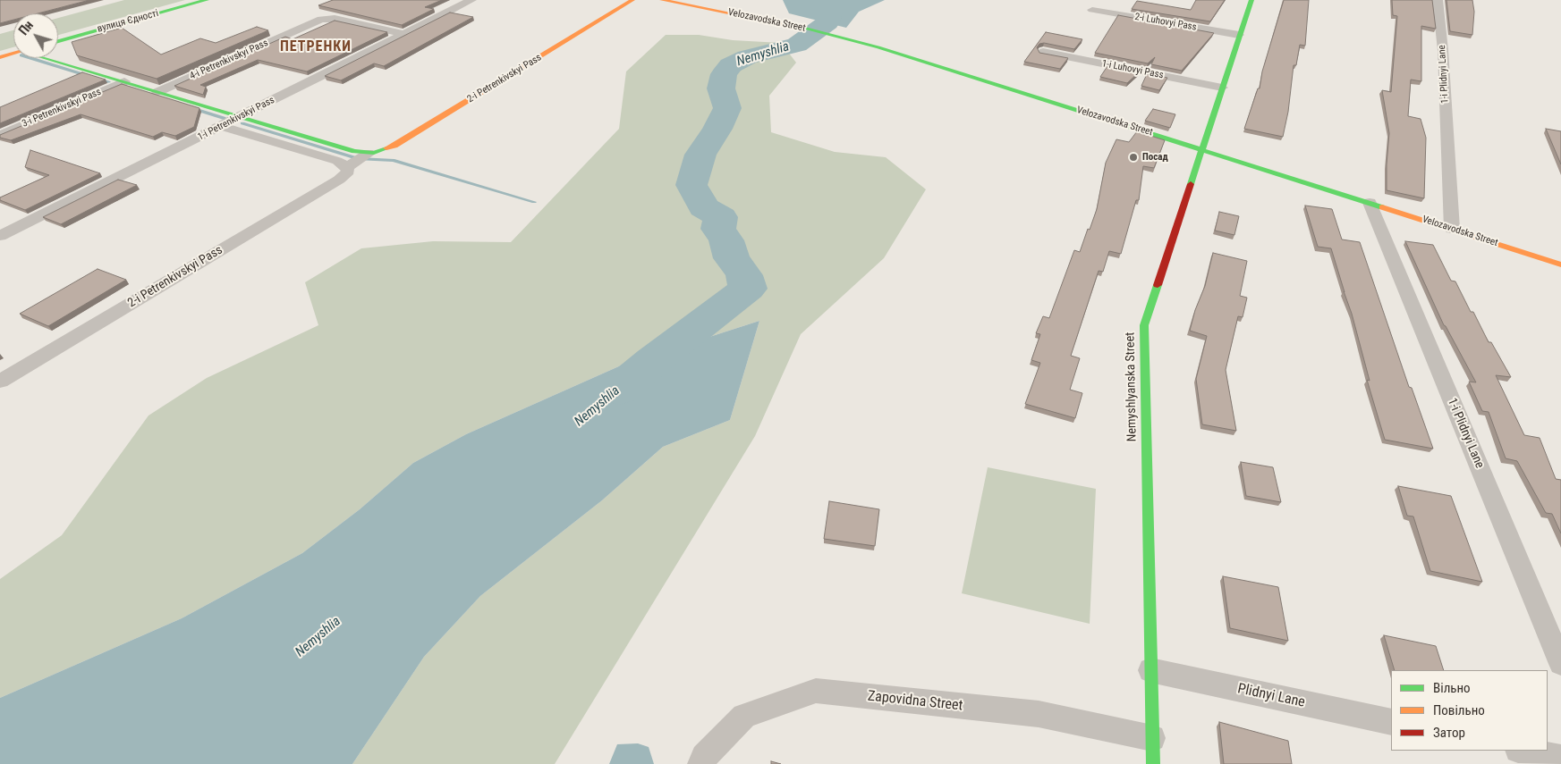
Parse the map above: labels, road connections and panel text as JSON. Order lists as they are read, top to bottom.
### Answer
{
  "streets": {
    "street": [
      "Velozavodska Street",
      "вулиця Єдності",
      "2-i Luhovyi Pass",
      "4-i Petrenkivskyi Pass",
      "1-i Luhovyi Pass",
      "1-i Plidnyi Lane",
      "2-i Petrenkivskyi Pass",
      "3-i Petrenkivskyi Pass",
      "1-i Petrenkivskyi Pass",
      "Nemyshlyanska Street",
      "Plidnyi Lane",
      "Zapovidna Street"
    ]
  },
  "crossings": [
    ["Velozavodska Street", "1-i Plidnyi Lane"],
    ["Velozavodska Street", "Nemyshlyanska Street"],
    ["2-i Luhovyi Pass", "Nemyshlyanska Street"],
    ["4-i Petrenkivskyi Pass", "1-i Petrenkivskyi Pass"],
    ["1-i Luhovyi Pass", "Nemyshlyanska Street"],
    ["Nemyshlyanska Street", "Plidnyi Lane"],
    ["Nemyshlyanska Street", "Zapovidna Street"]
  ],
  "districts": ["ПЕТРЕНКИ"],
  "water": ["Nemyshlia"],
  "places": ["Посад"],
  "legend": ["Вільно", "Повільно", "Затор"],
  "north": "top left"
}
